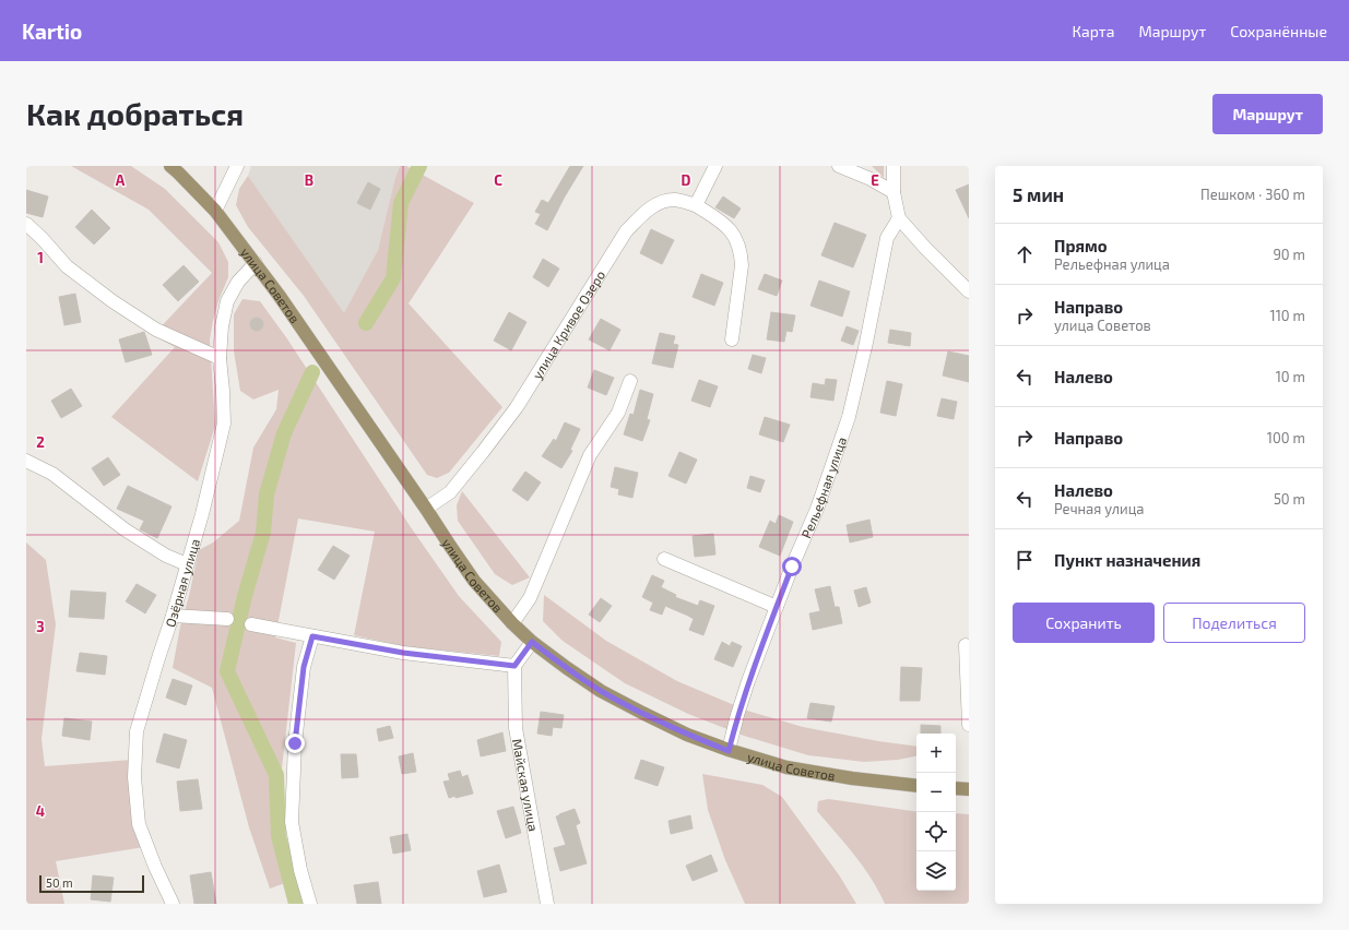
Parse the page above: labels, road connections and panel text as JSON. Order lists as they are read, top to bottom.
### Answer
{
  "streets": {
    "main road": ["улица Советов"],
    "street": [
      "улица Кривое Озеро",
      "Рельефная улица",
      "Озёрная улица",
      "Майская улица"
    ]
  },
  "crossings": [
    ["улица Советов", "улица Кривое Озеро"],
    ["улица Советов", "Рельефная улица"],
    ["улица Советов", "Озёрная улица"]
  ],
  "scale_bar": "50 m",
  "page": {
    "header": "Kartio",
    "nav": ["Карта", "Маршрут", "Сохранённые"],
    "buttons": [
      "Маршрут",
      ["Сохранить", "Поделиться"]
    ],
    "title": "Как добраться",
    "heading": ["5 мин", "Пешком · 360 m"],
    "list": [
      ["Прямо", "Рельефная улица", "90 m"],
      ["Направо", "улица Советов", "110 m"],
      ["Налево", "10 m"],
      ["Направо", "100 m"],
      ["Налево", "Речная улица", "50 m"],
      "Пункт назначения"
    ],
    "map_buttons": ["+", "−"],
    "scale": "50 m"
  },
  "grid": {
    "columns": [
      "A",
      "B",
      "C",
      "D",
      "E"
    ],
    "rows": [
      "1",
      "2",
      "3",
      "4"
    ]
  }
}
